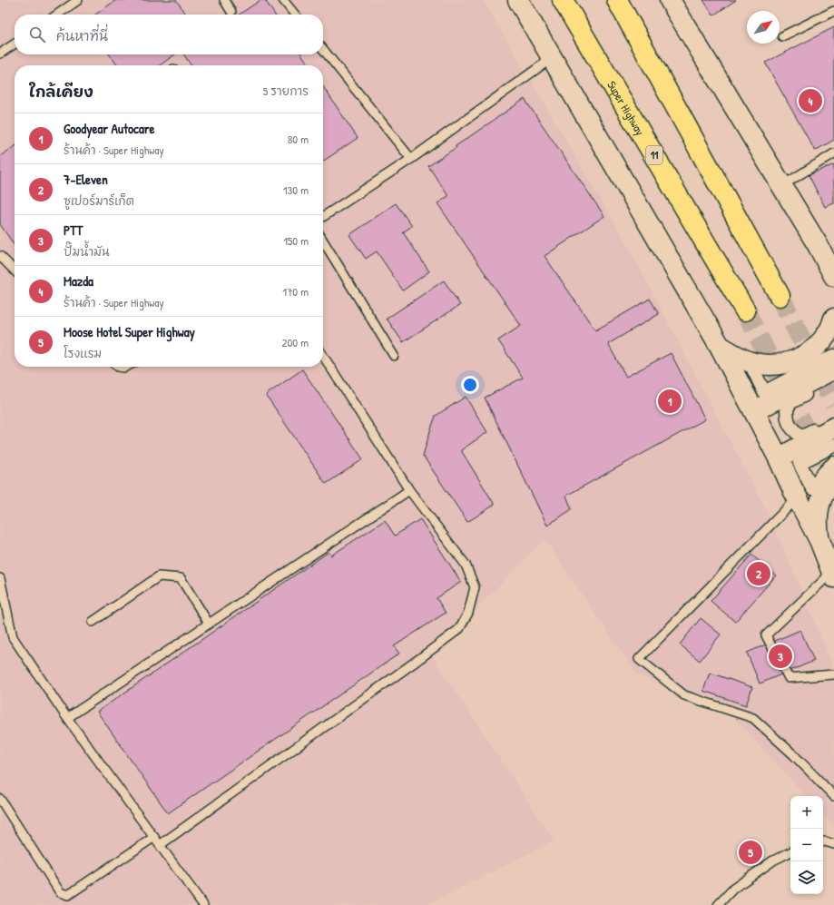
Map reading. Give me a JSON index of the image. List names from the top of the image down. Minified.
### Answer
{"streets":{"highway":["Super Highway","11"]},"north":"top right","page":{"search":"ค้นหาที่นี่","heading":["ใกล้เคียง","5 รายการ"],"pins":["4","1","2","3","5"],"list":[{"mark":"1","name":"Goodyear Autocare","note":"ร้านค้า · Super Highway","value":"80 m"},{"mark":"2","name":"7-Eleven","note":"ซูเปอร์มาร์เก็ต","value":"130 m"},{"mark":"3","name":"PTT","note":"ปั๊มน้ำมัน","value":"150 m"},{"mark":"4","name":"Mazda","note":"ร้านค้า · Super Highway","value":"170 m"},{"mark":"5","name":"Moose Hotel Super Highway","note":"โรงแรม","value":"200 m"}],"map_buttons":["+","−"]}}
